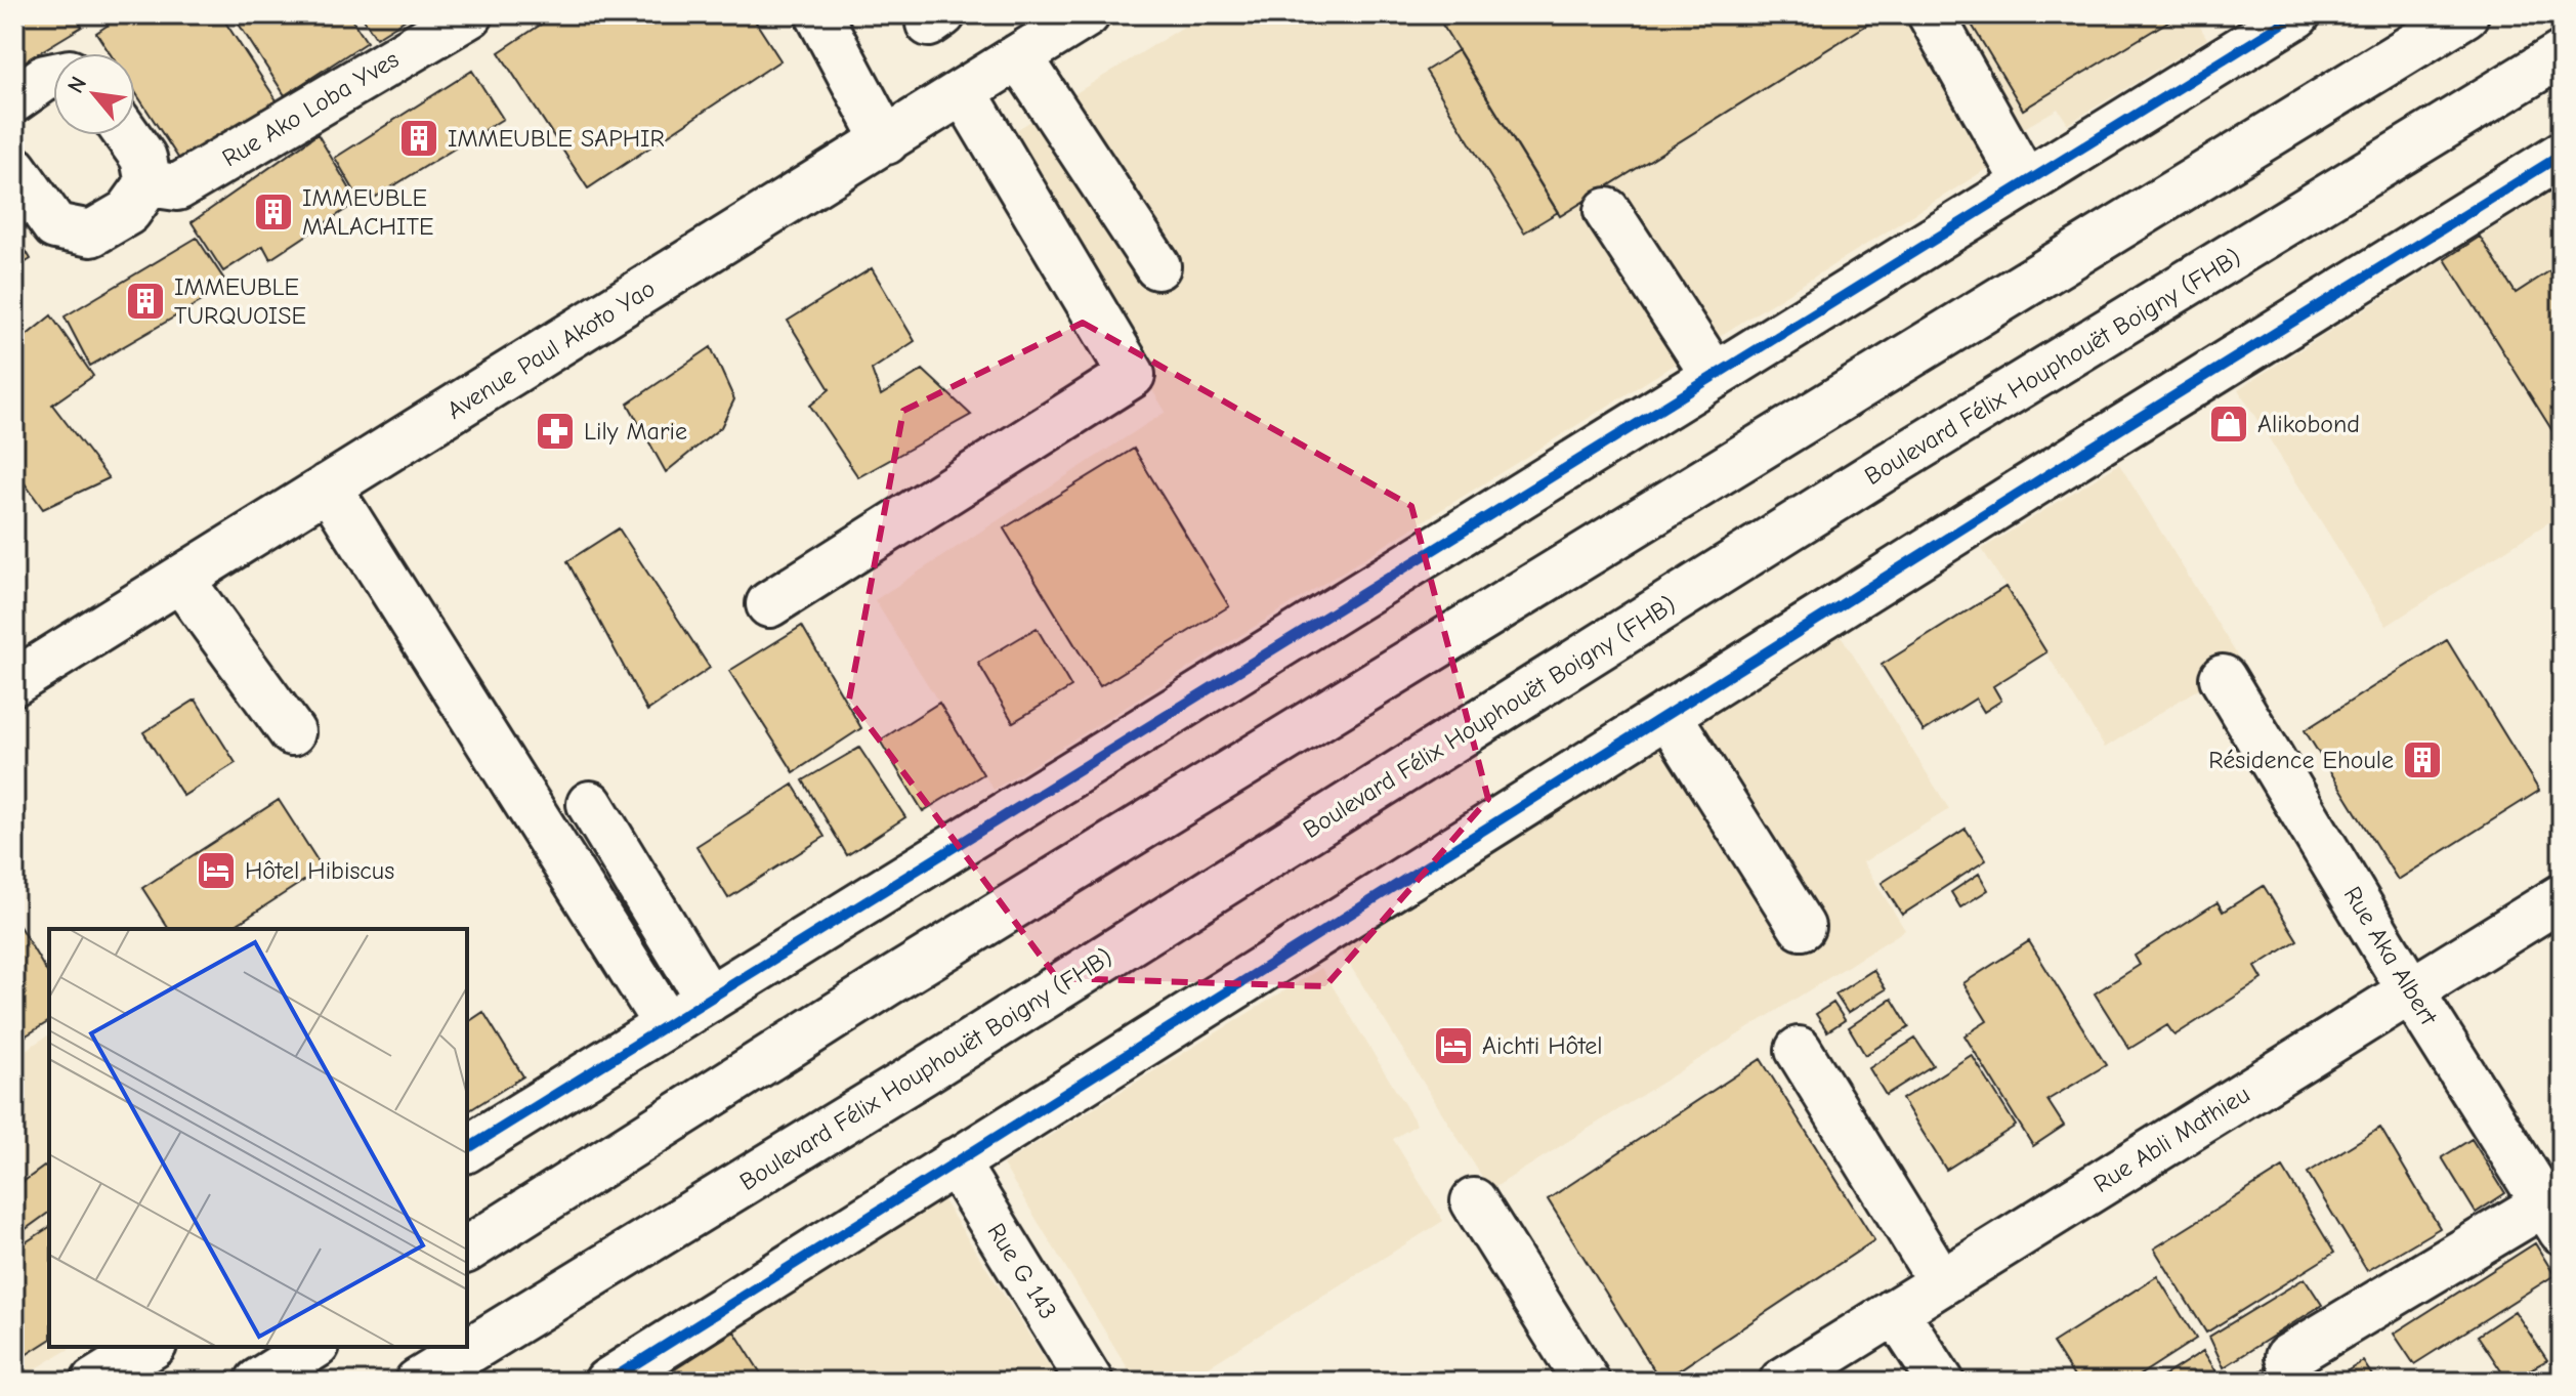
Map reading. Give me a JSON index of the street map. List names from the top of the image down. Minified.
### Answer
{"streets":{"main road":["Rue Ako Loba Yves","Avenue Paul Akoto Yao","Boulevard Félix Houphouët Boigny (FHB)","Rue Aka Albert","Rue Abli Mathieu","Rue G 143"]},"crossings":[["Rue Aka Albert","Rue Abli Mathieu"]],"places":{"building":["IMMEUBLE SAPHIR","IMMEUBLE MALACHITE","IMMEUBLE TURQUOISE","Résidence Ehoule"],"shop":["Alikobond"],"pharmacy":["Lily Marie"],"hotel":["Hôtel Hibiscus","Aichti Hôtel"]},"north":"top left"}
